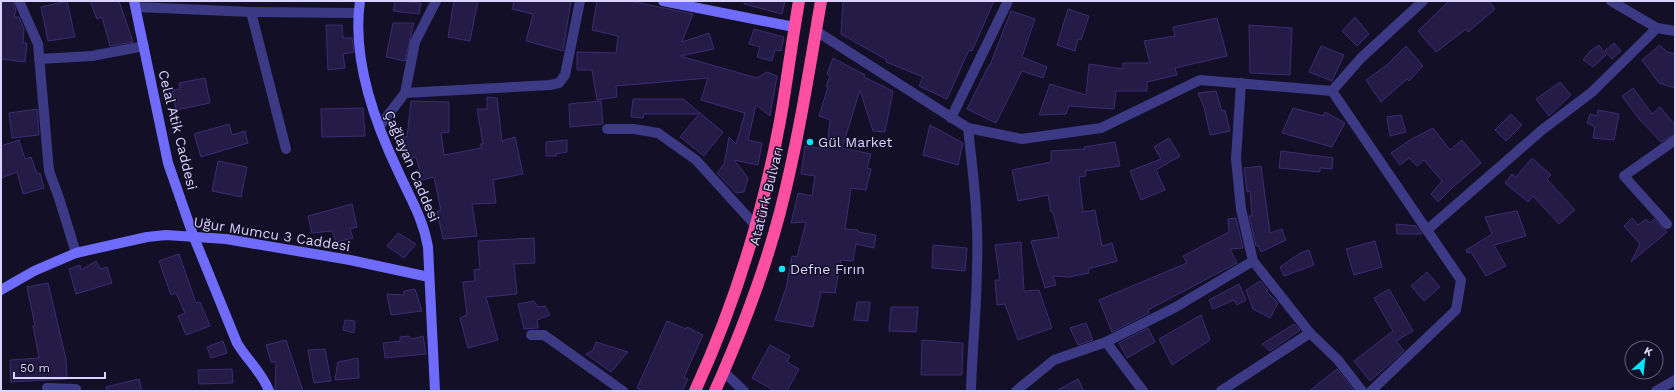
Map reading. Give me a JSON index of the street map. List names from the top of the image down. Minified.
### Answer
{"streets":{"highway":["Atatürk Bulvarı"],"street":["Celal Atik Caddesi","Çağlayan Caddesi","Uğur Mumcu 3 Caddesi"]},"crossings":[["Celal Atik Caddesi","Uğur Mumcu 3 Caddesi"],["Çağlayan Caddesi","Uğur Mumcu 3 Caddesi"]],"places":["Gül Market","Defne Fırın"],"scale_bar":"50 m","north":"top right"}
